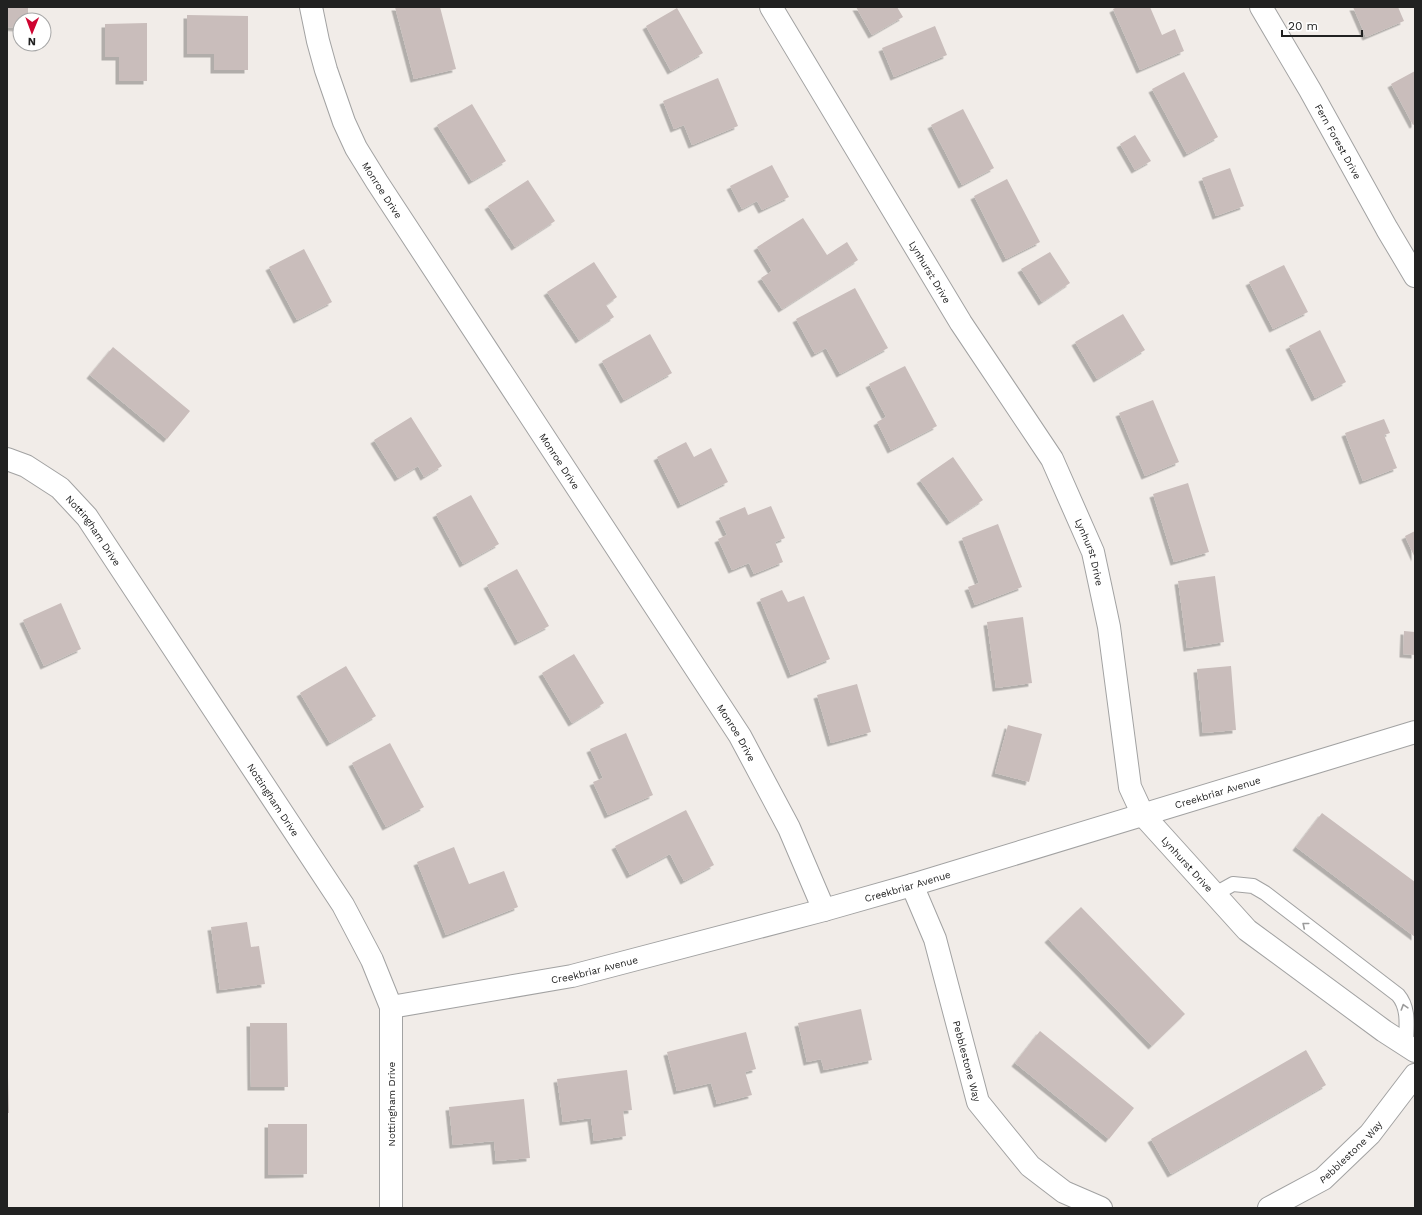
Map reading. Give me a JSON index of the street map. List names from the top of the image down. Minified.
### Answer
{"streets":{"street":["Fern Forest Drive","Monroe Drive","Lynhurst Drive","Nottingham Drive","Creekbriar Avenue","Pebblestone Way"]},"crossings":[["Monroe Drive","Creekbriar Avenue"],["Lynhurst Drive","Creekbriar Avenue"],["Nottingham Drive","Creekbriar Avenue"],["Creekbriar Avenue","Pebblestone Way"]],"scale_bar":"20 m","north":"bottom"}
